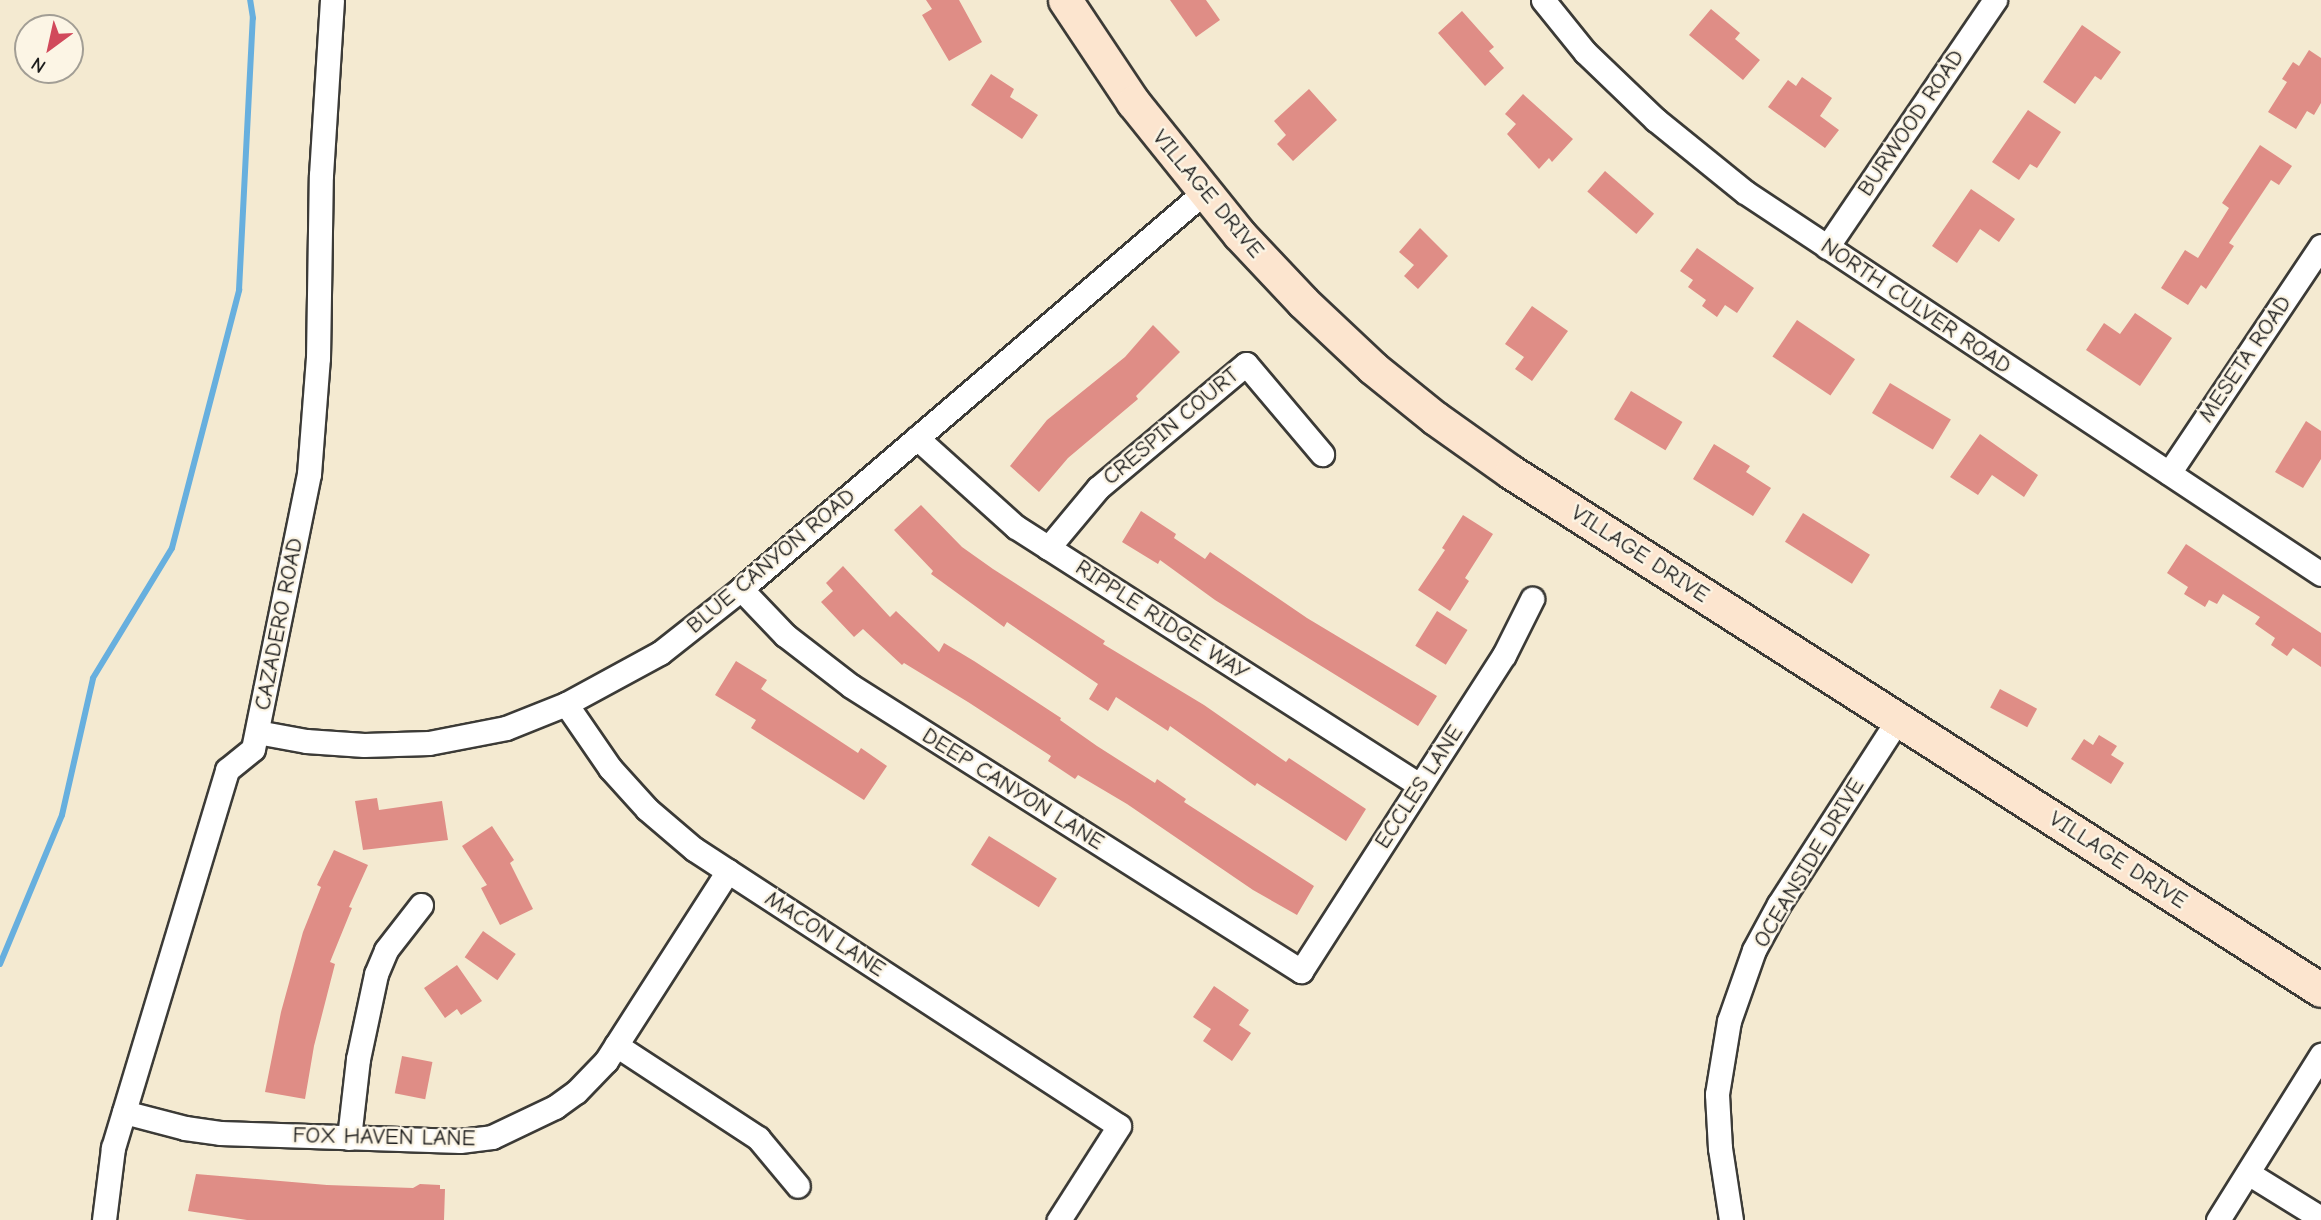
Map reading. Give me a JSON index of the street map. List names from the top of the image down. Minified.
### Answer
{"streets":{"main road":["VILLAGE DRIVE"],"street":["BURWOOD ROAD","NORTH CULVER ROAD","MESETA ROAD","CRESPIN COURT","BLUE CANYON ROAD","RIPPLE RIDGE WAY","CAZADERO ROAD","ECCLES LANE","DEEP CANYON LANE","OCEANSIDE DRIVE","MACON LANE","FOX HAVEN LANE"]},"crossings":[["BURWOOD ROAD","NORTH CULVER ROAD"],["VILLAGE DRIVE","BLUE CANYON ROAD"],["VILLAGE DRIVE","OCEANSIDE DRIVE"],["NORTH CULVER ROAD","MESETA ROAD"],["CRESPIN COURT","RIPPLE RIDGE WAY"],["BLUE CANYON ROAD","RIPPLE RIDGE WAY"],["BLUE CANYON ROAD","CAZADERO ROAD"],["BLUE CANYON ROAD","DEEP CANYON LANE"],["BLUE CANYON ROAD","MACON LANE"],["RIPPLE RIDGE WAY","ECCLES LANE"],["CAZADERO ROAD","FOX HAVEN LANE"],["ECCLES LANE","DEEP CANYON LANE"],["MACON LANE","FOX HAVEN LANE"]],"north":"bottom left"}
